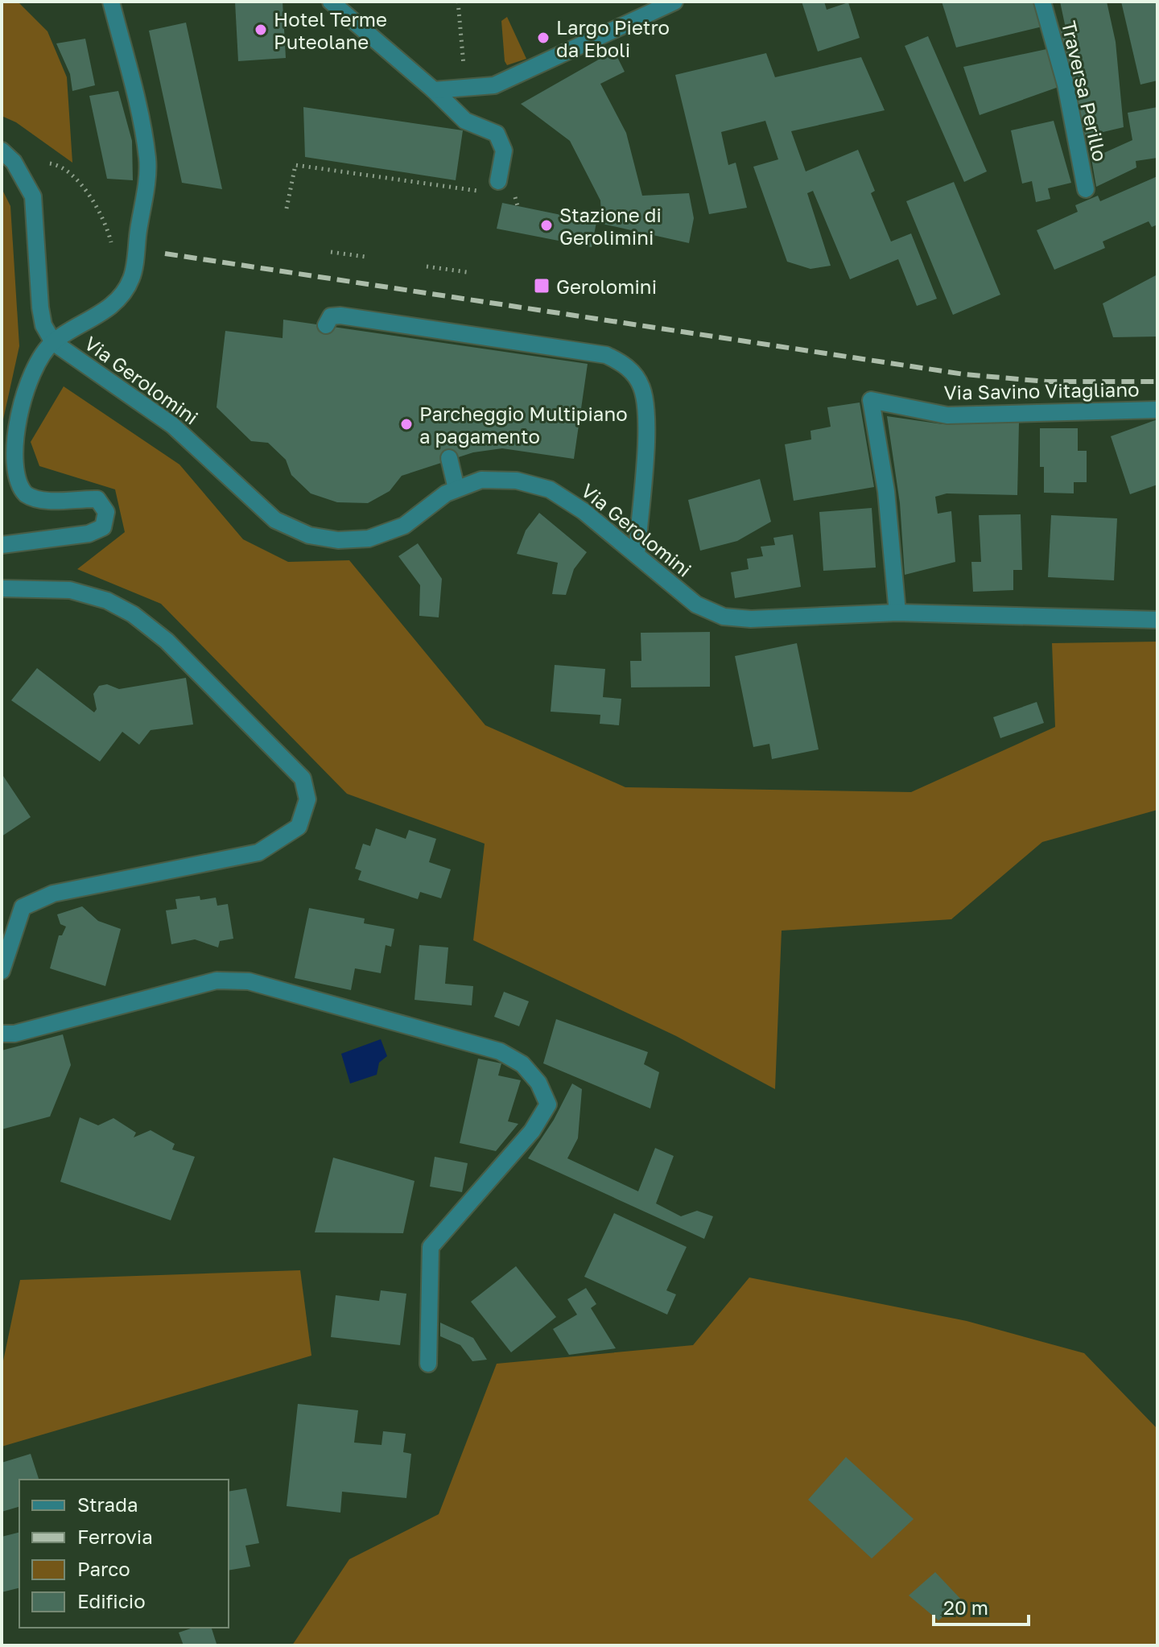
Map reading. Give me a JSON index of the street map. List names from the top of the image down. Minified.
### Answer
{"streets":{"street":["Traversa Perillo","Via Gerolomini","Via Savino Vitagliano"]},"crossings":[["Via Gerolomini","Via Savino Vitagliano"]],"places":{"other":["Hotel Terme Puteolane","Largo Pietro da Eboli","Stazione di Gerolimini","Parcheggio Multipiano a pagamento"],"transit":["Gerolomini"]},"legend":["Strada","Ferrovia","Parco","Edificio"],"scale_bar":"20 m"}
